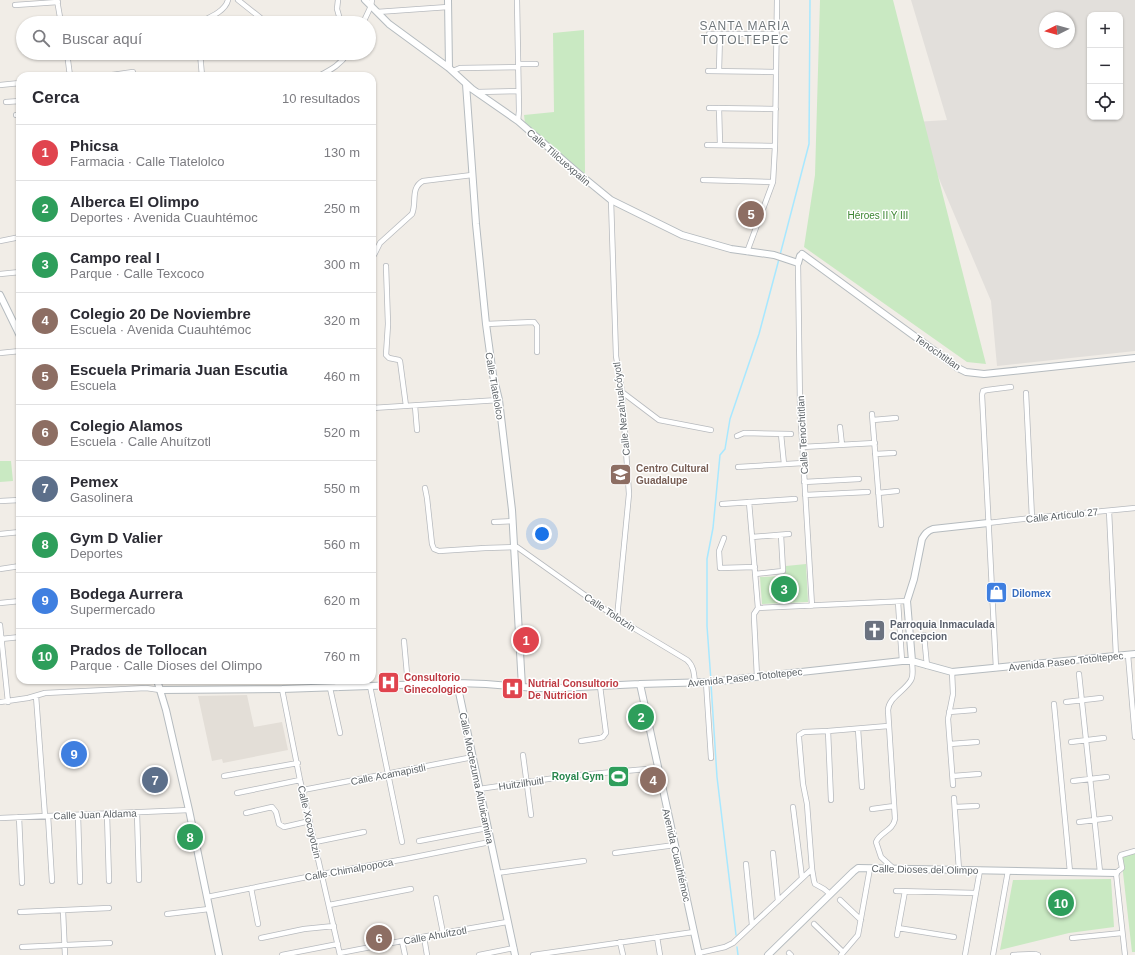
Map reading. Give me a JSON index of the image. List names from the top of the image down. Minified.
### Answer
{"streets":{"main road":["Calle Tlilcuexpalin","Tenochtitlan","Calle Tlatelolco","Calle Artículo 27","Avenida Paseo Totoltepec","Calle Moctezuma Alhuicamina","Avenida Cuauhtémoc","Calle Dioses del Olimpo"],"street":["Calle Nezahualcóyotl","Calle Tenochtitlan","Calle Tolotzin","Calle Acamapistli","Huitzilhuitl","Calle Juan Aldama","Calle Xocoyotzin","Calle Chimalpopoca","Calle Ahuítzotl"]},"crossings":[["Calle Tlilcuexpalin","Tenochtitlan"],["Calle Tlilcuexpalin","Calle Tlatelolco"],["Calle Tlilcuexpalin","Calle Nezahualcóyotl"],["Tenochtitlan","Calle Tenochtitlan"],["Calle Tlatelolco","Calle Tolotzin"],["Calle Tlatelolco","Avenida Paseo Totoltepec"],["Calle Nezahualcóyotl","Calle Tolotzin"],["Calle Tolotzin","Avenida Paseo Totoltepec"],["Avenida Paseo Totoltepec","Calle Moctezuma Alhuicamina"],["Avenida Paseo Totoltepec","Calle Xocoyotzin"],["Avenida Paseo Totoltepec","Avenida Cuauhtémoc"],["Calle Acamapistli","Calle Moctezuma Alhuicamina"],["Calle Acamapistli","Calle Xocoyotzin"],["Calle Moctezuma Alhuicamina","Huitzilhuitl"],["Calle Moctezuma Alhuicamina","Calle Chimalpopoca"],["Calle Moctezuma Alhuicamina","Calle Ahuítzotl"],["Huitzilhuitl","Avenida Cuauhtémoc"],["Calle Xocoyotzin","Calle Chimalpopoca"],["Calle Xocoyotzin","Calle Ahuítzotl"]],"districts":["SANTA MARIA TOTOLTEPEC"],"parks":["Héroes II Y III"],"places":{"school or university":["Centro Cultural Guadalupe"],"shop":["Dilomex"],"church":["Parroquia Inmaculada Concepcion"],"hospital":["Consultorio Ginecologico","Nutrial Consultorio De Nutricion"],"sports":["Royal Gym"]},"north":"left","page":{"map_buttons":["+","−"],"search":"Buscar aquí","heading":["Cerca","10 resultados"],"list":[{"mark":"1","name":"Phicsa","note":"Farmacia · Calle Tlatelolco","value":"130 m"},{"mark":"2","name":"Alberca El Olimpo","note":"Deportes · Avenida Cuauhtémoc","value":"250 m"},{"mark":"3","name":"Campo real I","note":"Parque · Calle Texcoco","value":"300 m"},{"mark":"4","name":"Colegio 20 De Noviembre","note":"Escuela · Avenida Cuauhtémoc","value":"320 m"},{"mark":"5","name":"Escuela Primaria Juan Escutia","note":"Escuela","value":"460 m"},{"mark":"6","name":"Colegio Alamos","note":"Escuela · Calle Ahuítzotl","value":"520 m"},{"mark":"7","name":"Pemex","note":"Gasolinera","value":"550 m"},{"mark":"8","name":"Gym D Valier","note":"Deportes","value":"560 m"},{"mark":"9","name":"Bodega Aurrera","note":"Supermercado","value":"620 m"},{"mark":"10","name":"Prados de Tollocan","note":"Parque · Calle Dioses del Olimpo","value":"760 m"}],"pins":["5","3","1","2","9","4","7","8","10","6"]}}
